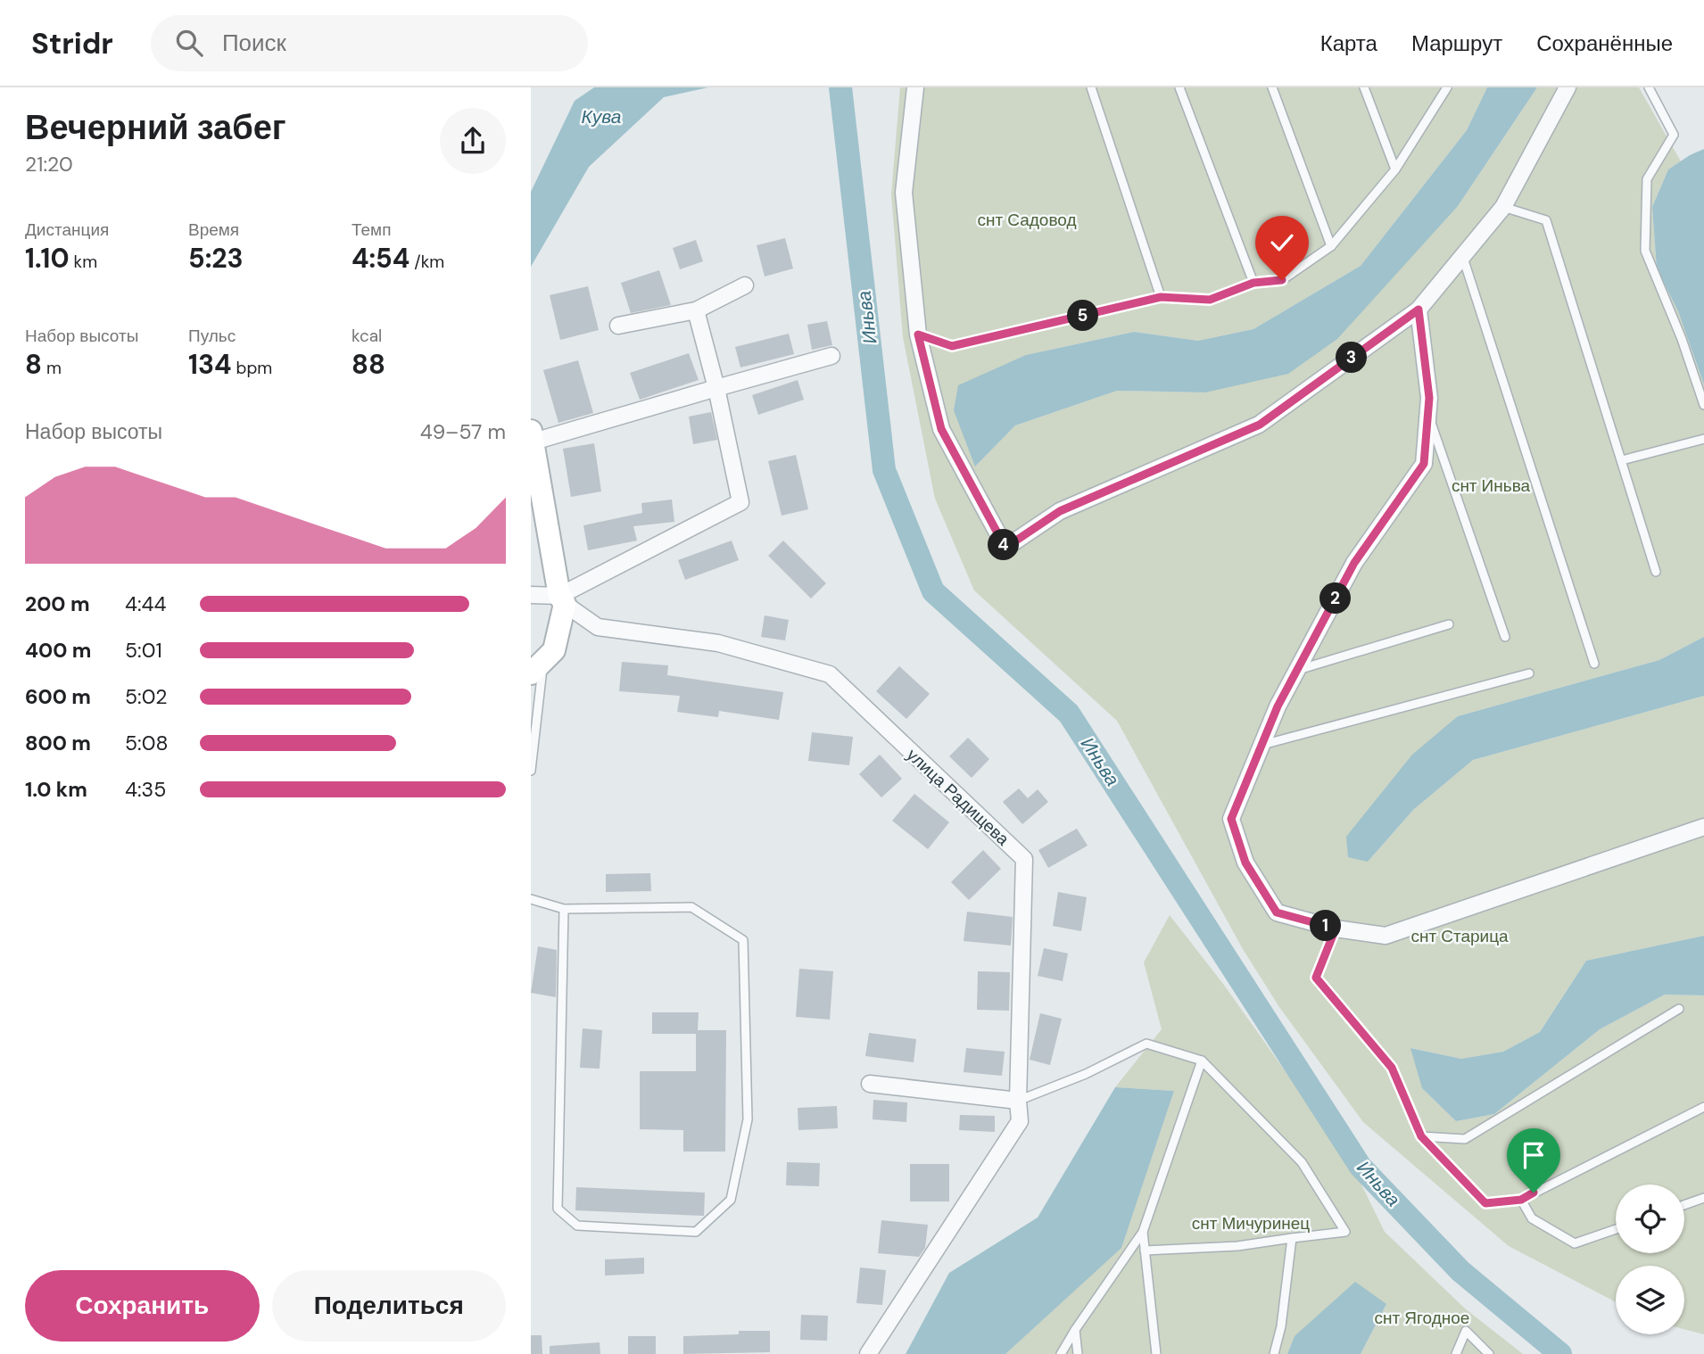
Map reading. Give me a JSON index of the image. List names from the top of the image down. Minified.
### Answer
{"streets":{"street":["улица Радищева"]},"water":["Кува","Иньва"],"parks":["снт Садовод","снт Иньва","снт Старица","снт Мичуринец","снт Ягодное"],"page":{"header":"Stridr","search":"Поиск","nav":["Карта","Маршрут","Сохранённые"],"heading":["Вечерний забег","21:20"],"stats":[["Дистанция","1.10 km"],["Время","5:23"],["Темп","4:54 /km"],["Набор высоты","8 m"],["Пульс","134 bpm"],["kcal","88"]],"pins":["5","3","4","2","1"],"chart":["Набор высоты","49–57 m"],"list":[{"name":"200 m","note":"4:44"},{"name":"400 m","note":"5:01"},{"name":"600 m","note":"5:02"},{"name":"800 m","note":"5:08"},{"name":"1.0 km","note":"4:35"}],"buttons":["Сохранить","Поделиться"]}}
